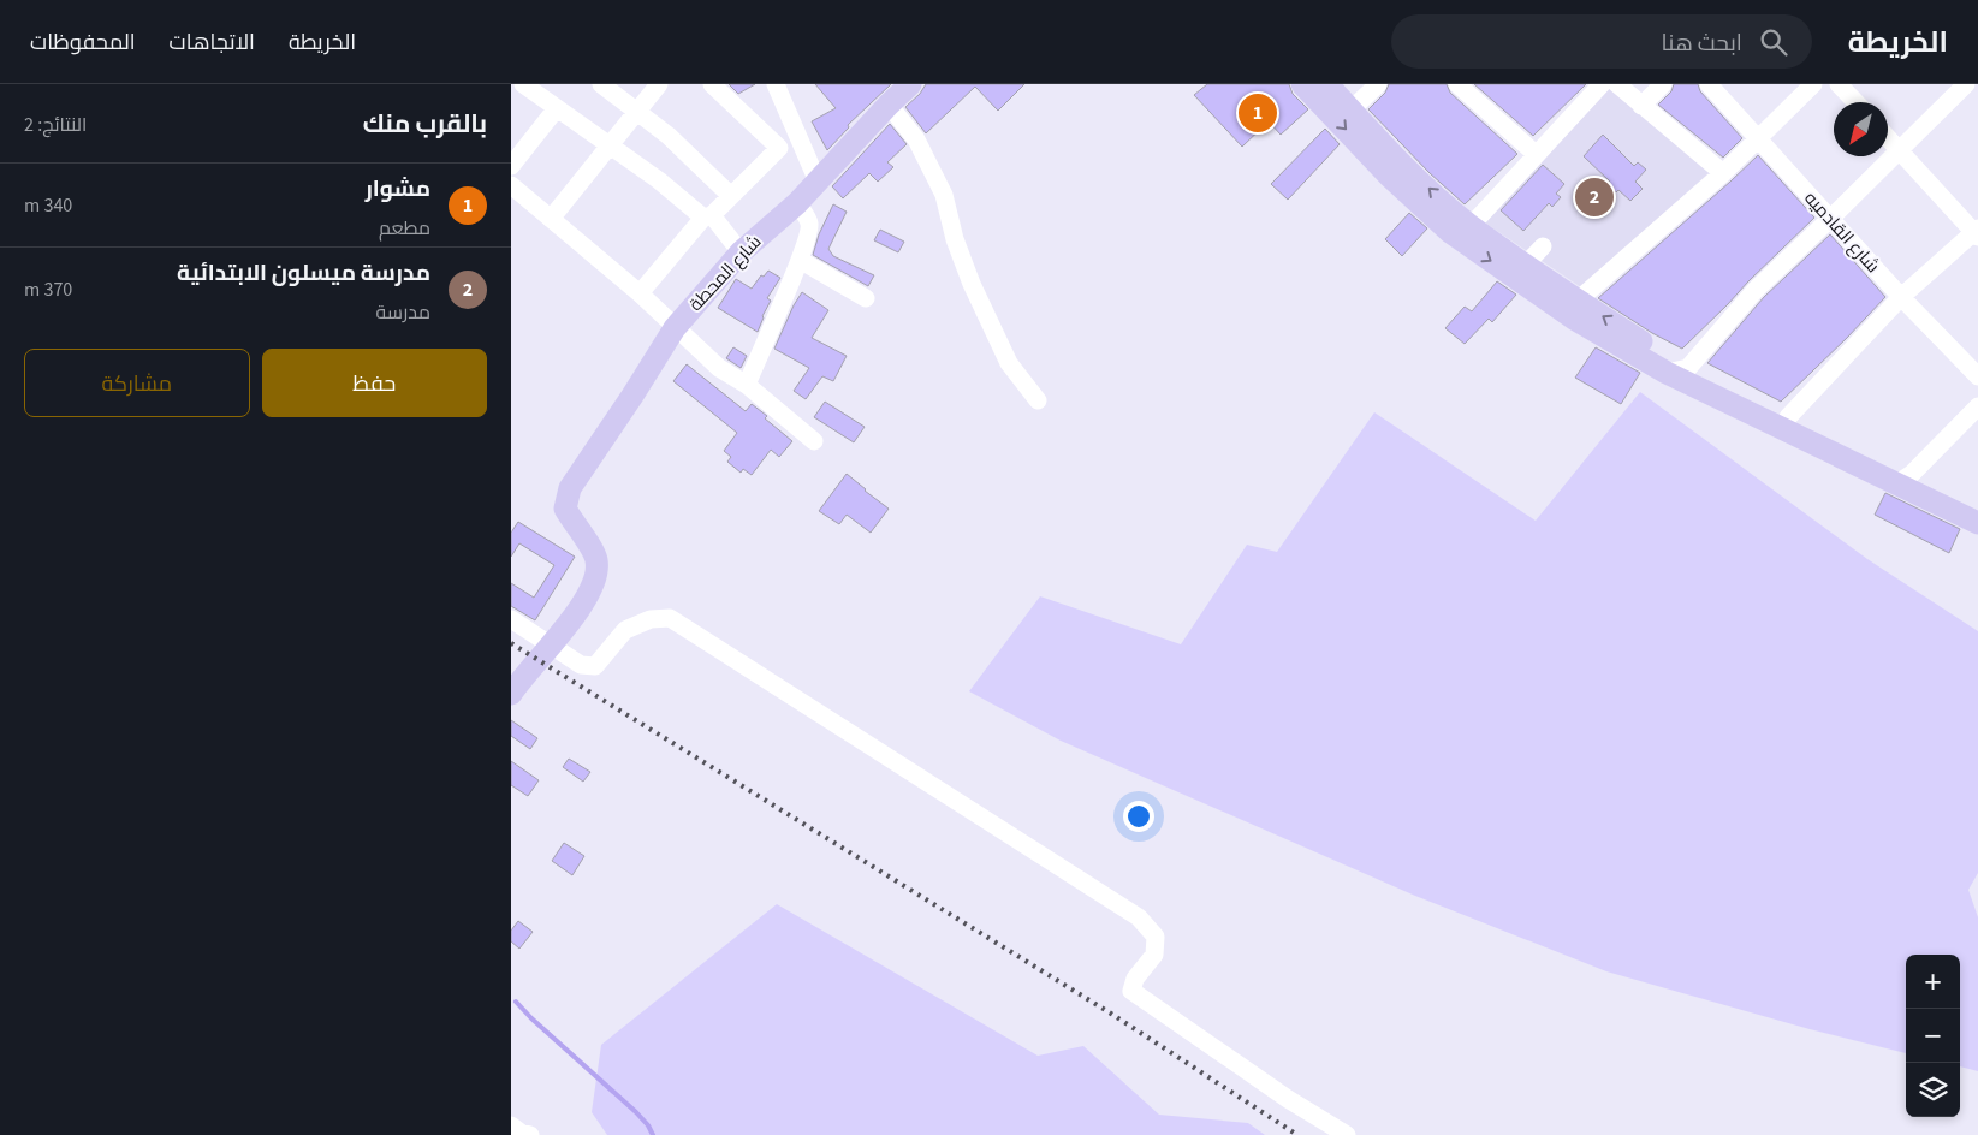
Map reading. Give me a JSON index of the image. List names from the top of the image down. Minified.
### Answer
{"streets":{"main road":["شارع المحطة"],"street":["شارع القادميه"]},"north":"bottom left","page":{"header":"الخريطة","search":"ابحث هنا","nav":["الخريطة","الاتجاهات","المحفوظات"],"heading":["بالقرب منك","النتائج: 2"],"pins":["1","2"],"list":[{"mark":"1","name":"مشوار","note":"مطعم","value":"340 m"},{"mark":"2","name":"مدرسة ميسلون الابتدائية","note":"مدرسة","value":"370 m"}],"buttons":["حفظ","مشاركة"],"map_buttons":["+","−"]}}
